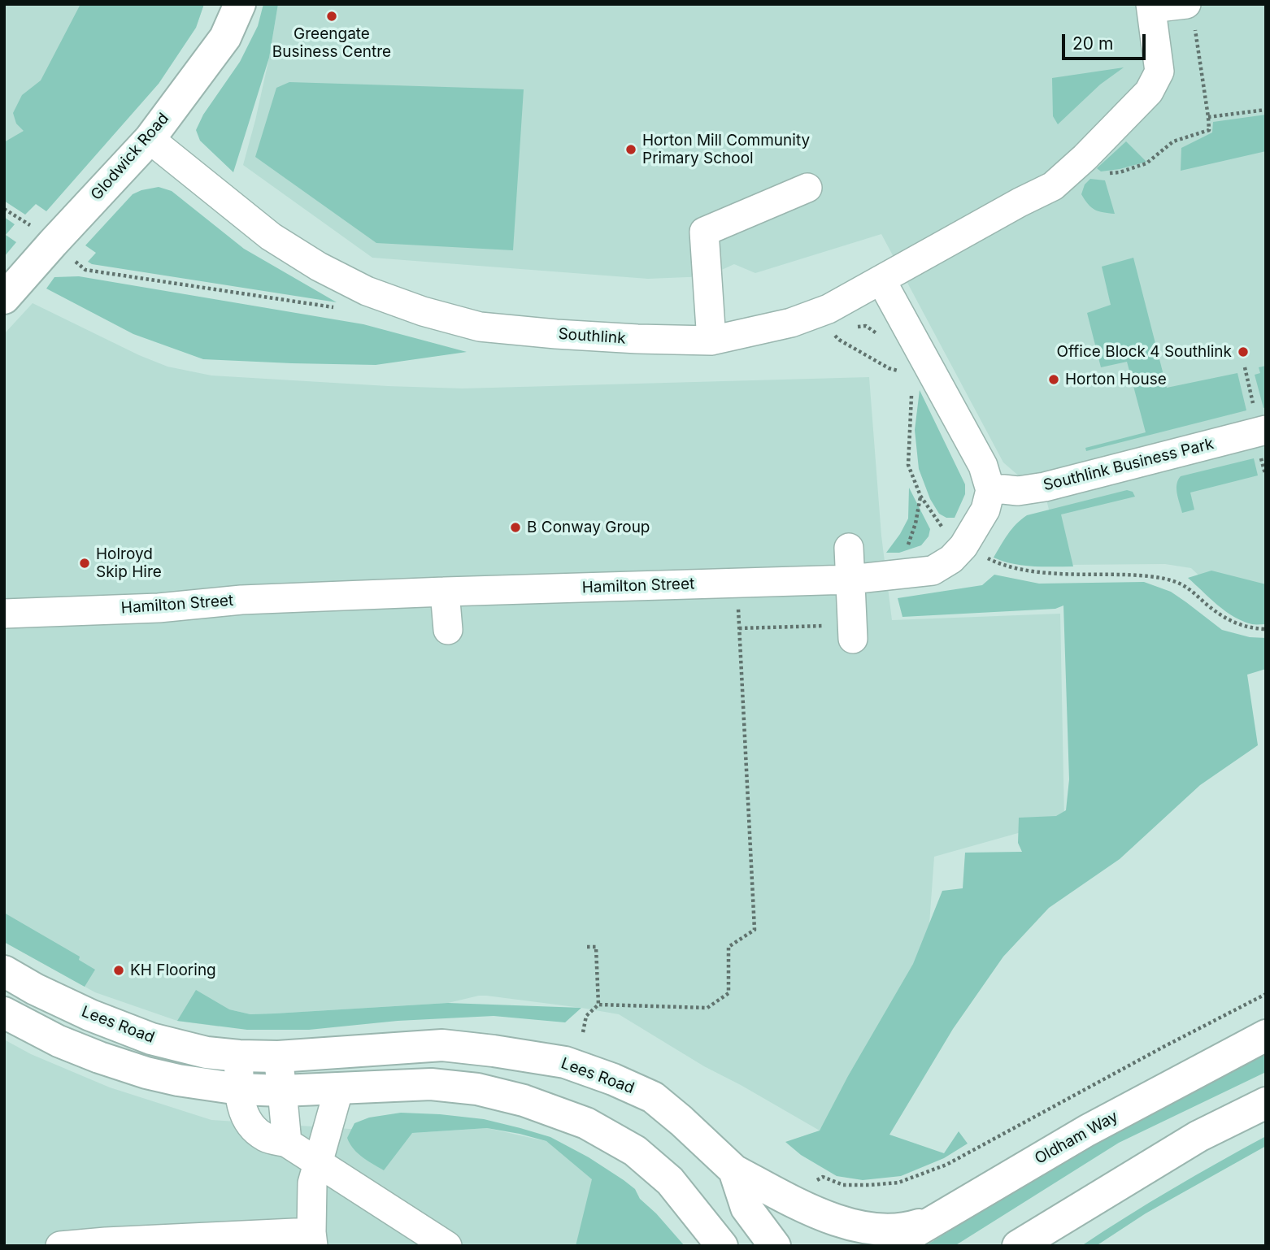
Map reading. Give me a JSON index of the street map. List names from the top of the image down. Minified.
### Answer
{"streets":{"main road":["Glodwick Road","Lees Road","Oldham Way"],"street":["Southlink","Southlink Business Park","Hamilton Street"]},"crossings":[["Glodwick Road","Southlink"],["Southlink Business Park","Hamilton Street"]],"places":["Greengate Business Centre","Horton Mill Community Primary School","Office Block 4 Southlink","Horton House","B Conway Group","Holroyd Skip Hire","KH Flooring"],"scale_bar":"20 m"}
